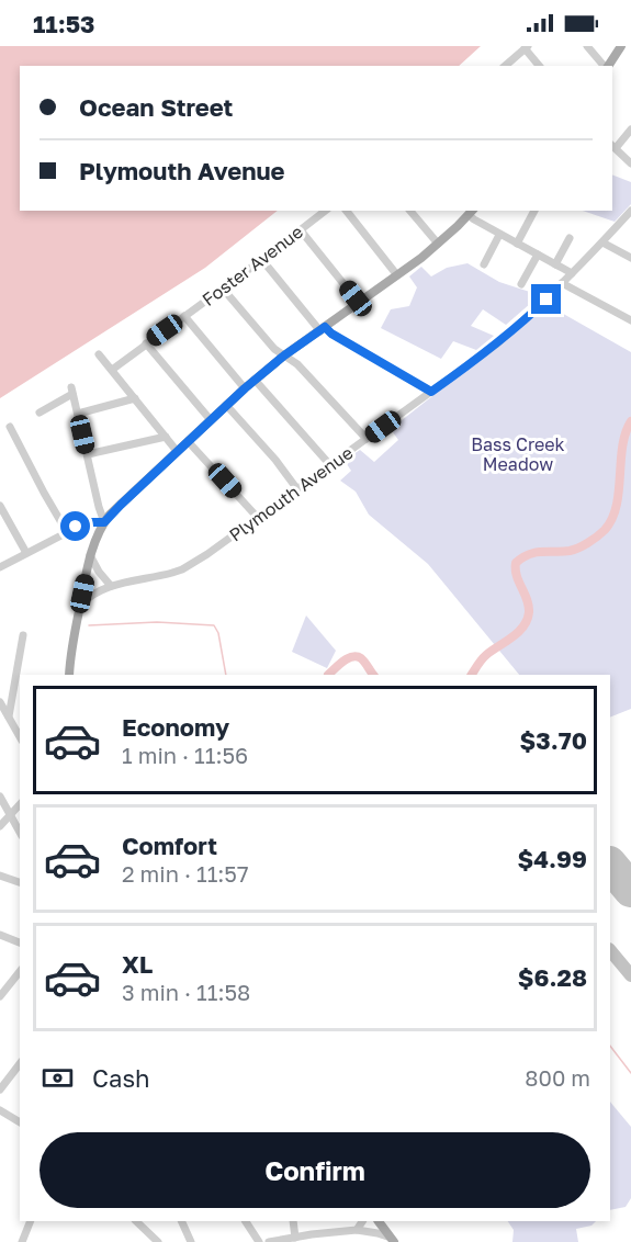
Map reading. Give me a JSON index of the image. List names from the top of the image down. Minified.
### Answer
{"streets":{"street":["Foster Avenue","Plymouth Avenue"]},"parks":["Bass Creek Meadow"],"page":{"status":"11:53","banner":["Ocean Street","Plymouth Avenue"],"list":[{"name":"Economy","note":"1 min · 11:56","value":"$3.70"},{"name":"Comfort","note":"2 min · 11:57","value":"$4.99"},{"name":"XL","note":"3 min · 11:58","value":"$6.28"}],"pay":["Cash","800 m"],"buttons":"Confirm"}}
